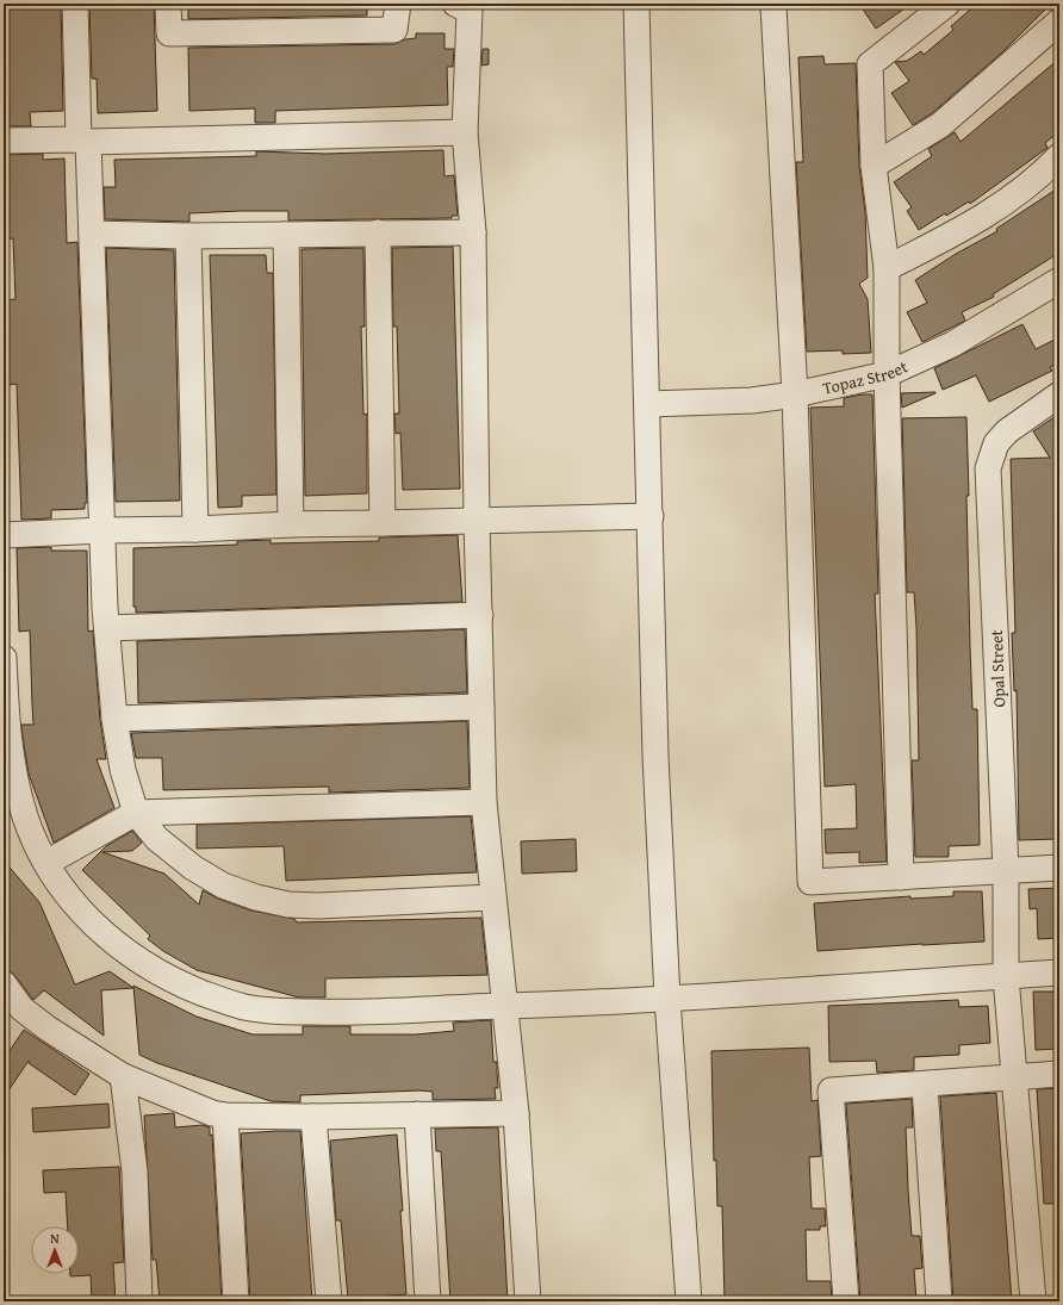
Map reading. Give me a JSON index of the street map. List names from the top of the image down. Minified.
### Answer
{"streets":{"street":["Topaz Street","Opal Street"]},"north":"top"}
